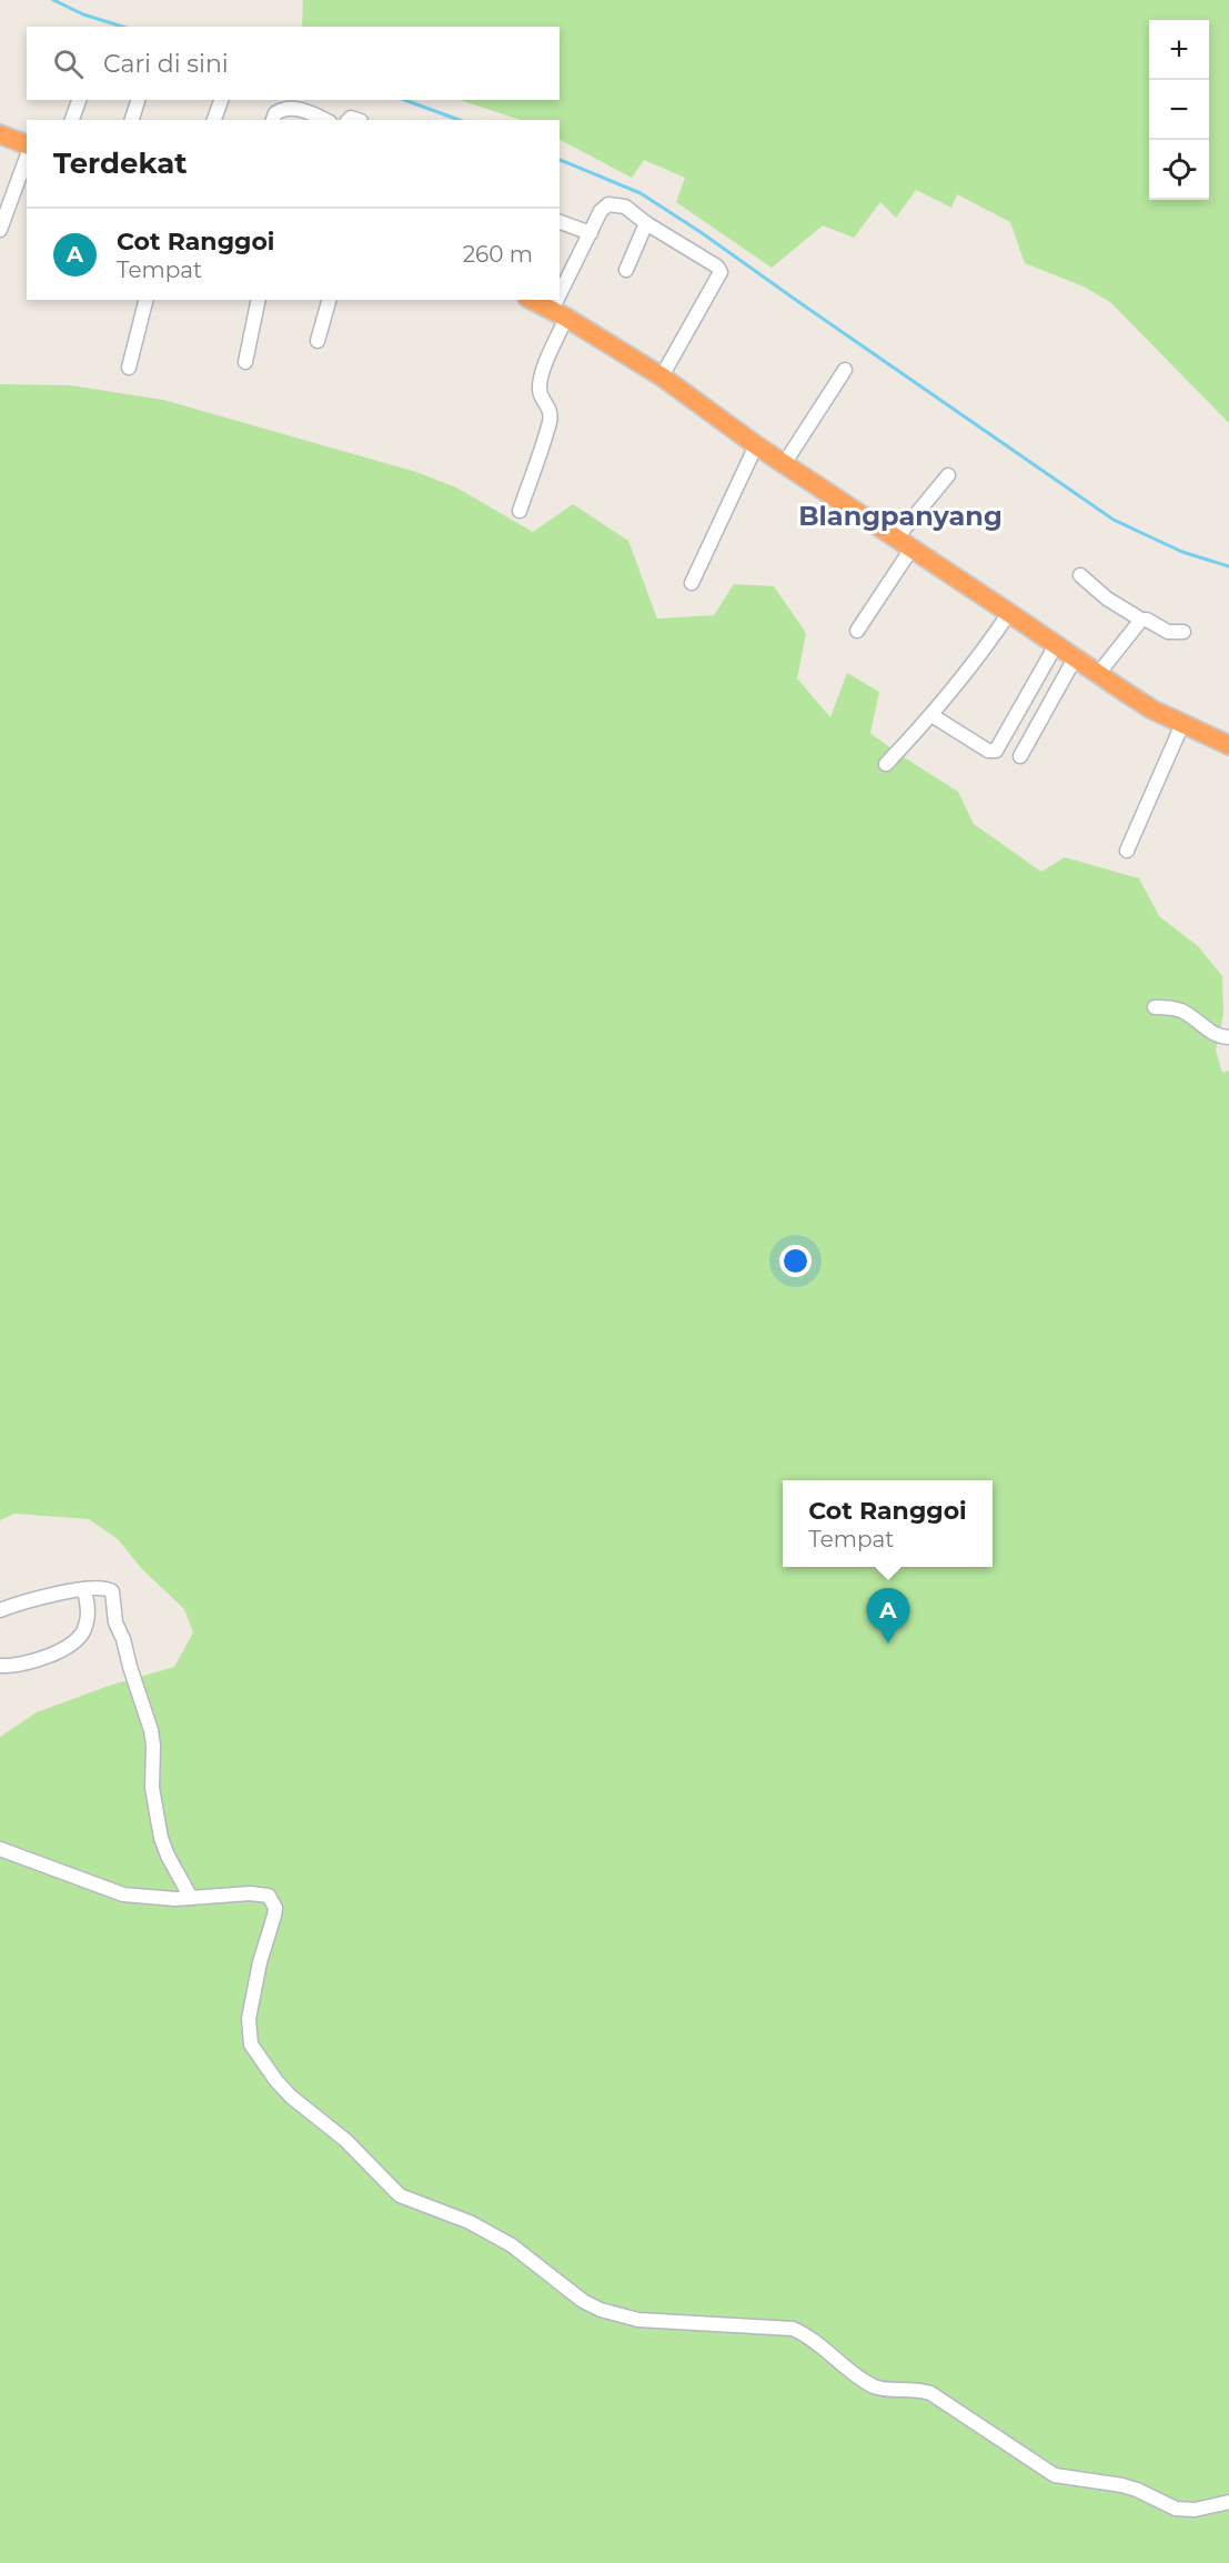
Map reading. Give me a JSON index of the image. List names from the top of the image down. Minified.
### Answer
{"districts":["Blangpanyang"],"page":{"map_buttons":["+","−"],"search":"Cari di sini","heading":"Terdekat","list":[{"mark":"A","name":"Cot Ranggoi","note":"Tempat","value":"260 m"}],"popup":["Cot Ranggoi","Tempat"],"pins":"A"}}
